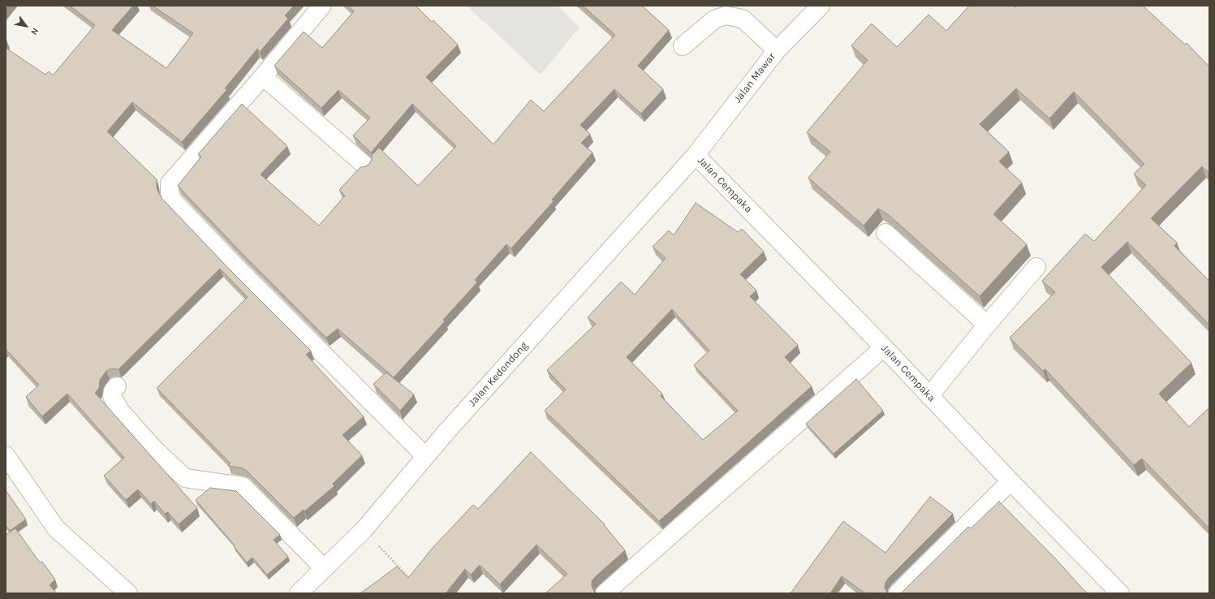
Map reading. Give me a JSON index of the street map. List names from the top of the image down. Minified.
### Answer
{"streets":{"street":["Jalan Mawar","Jalan Cempaka","Jalan Kedondong"]},"crossings":[["Jalan Mawar","Jalan Cempaka"],["Jalan Mawar","Jalan Kedondong"],["Jalan Cempaka","Jalan Kedondong"]],"north":"bottom right"}
